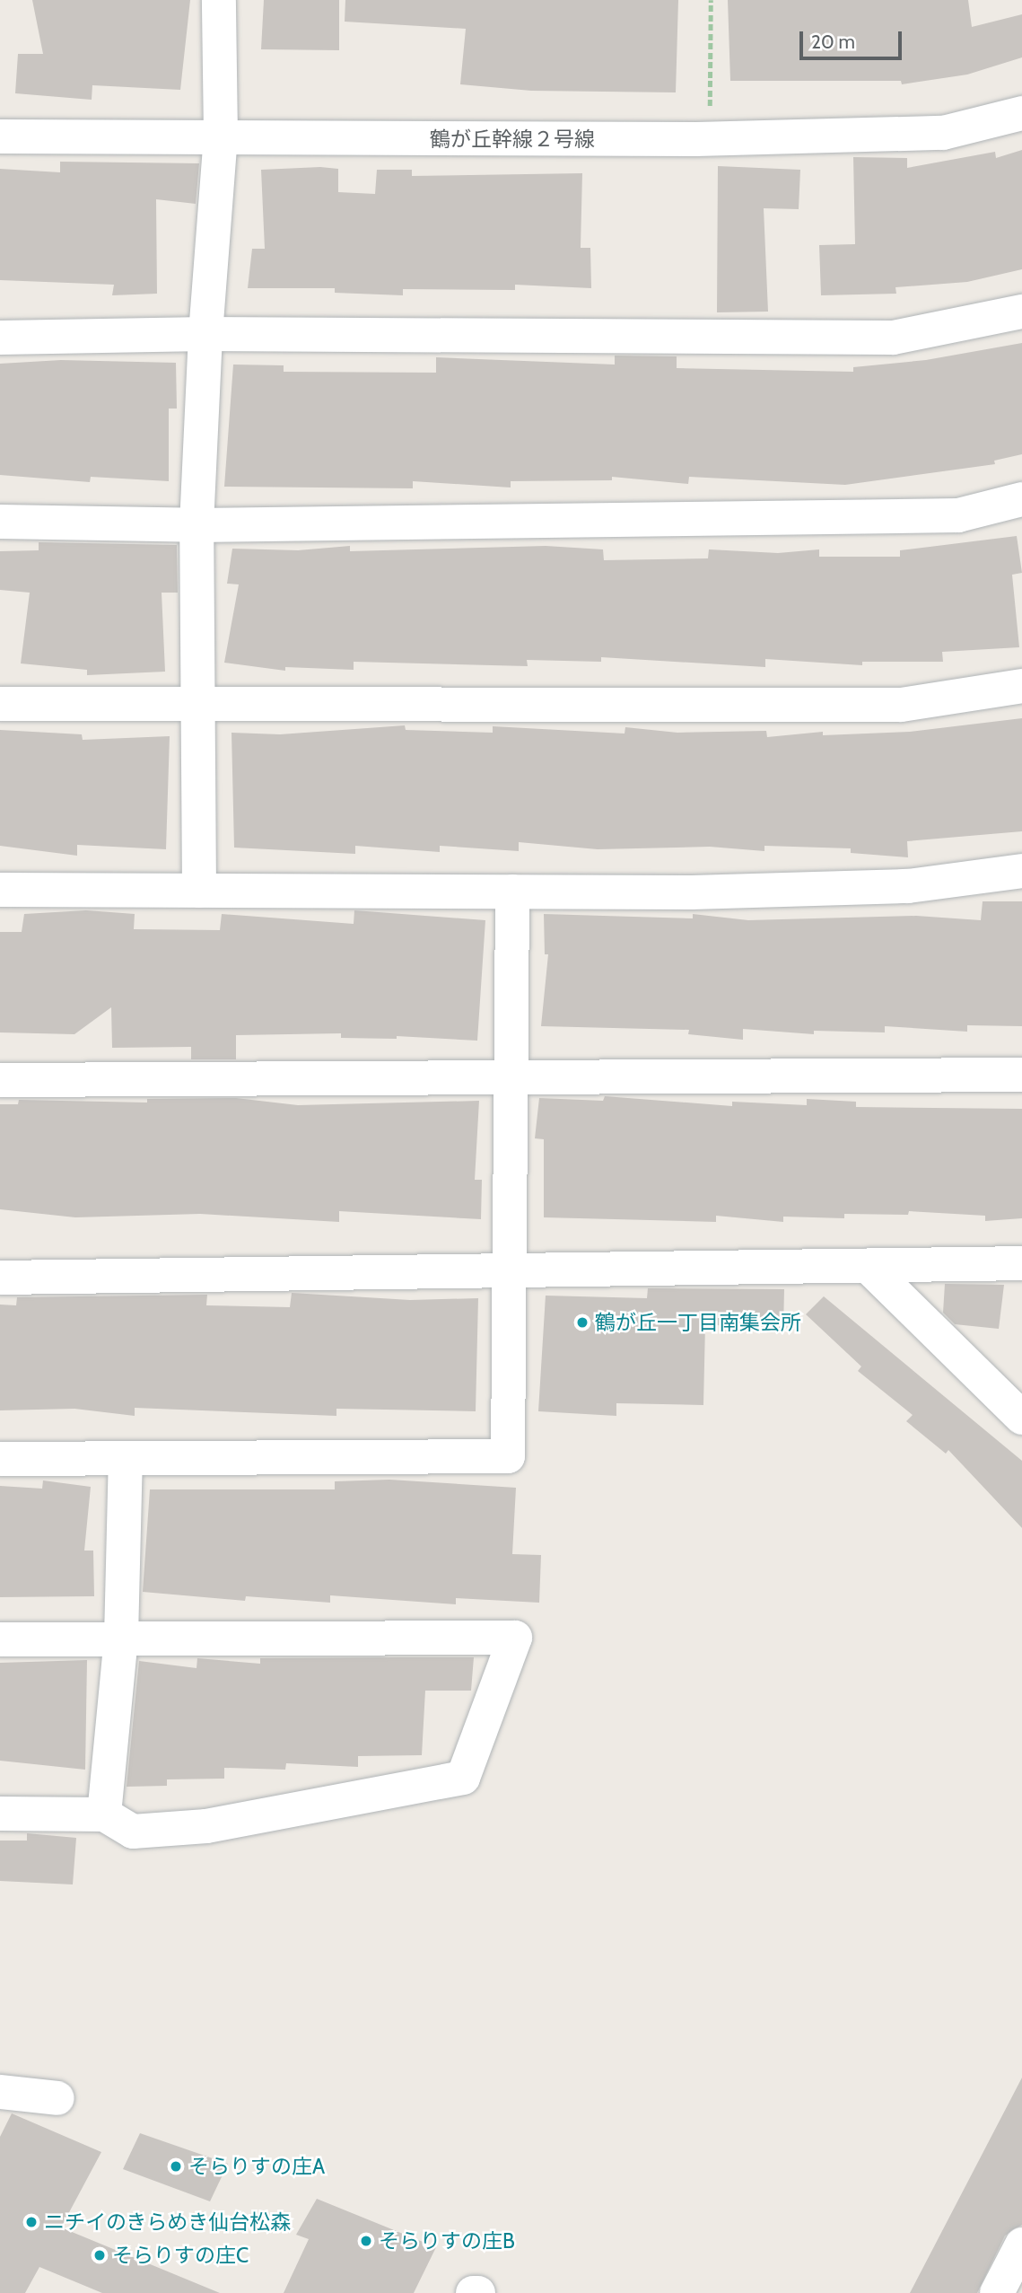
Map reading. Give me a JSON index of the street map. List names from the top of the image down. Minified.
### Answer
{"streets":{"street":["鶴が丘幹線２号線"]},"places":["鶴が丘一丁目南集会所","そらりすの庄A","ニチイのきらめき仙台松森","そらりすの庄B","そらりすの庄C"],"scale_bar":"20 m"}
